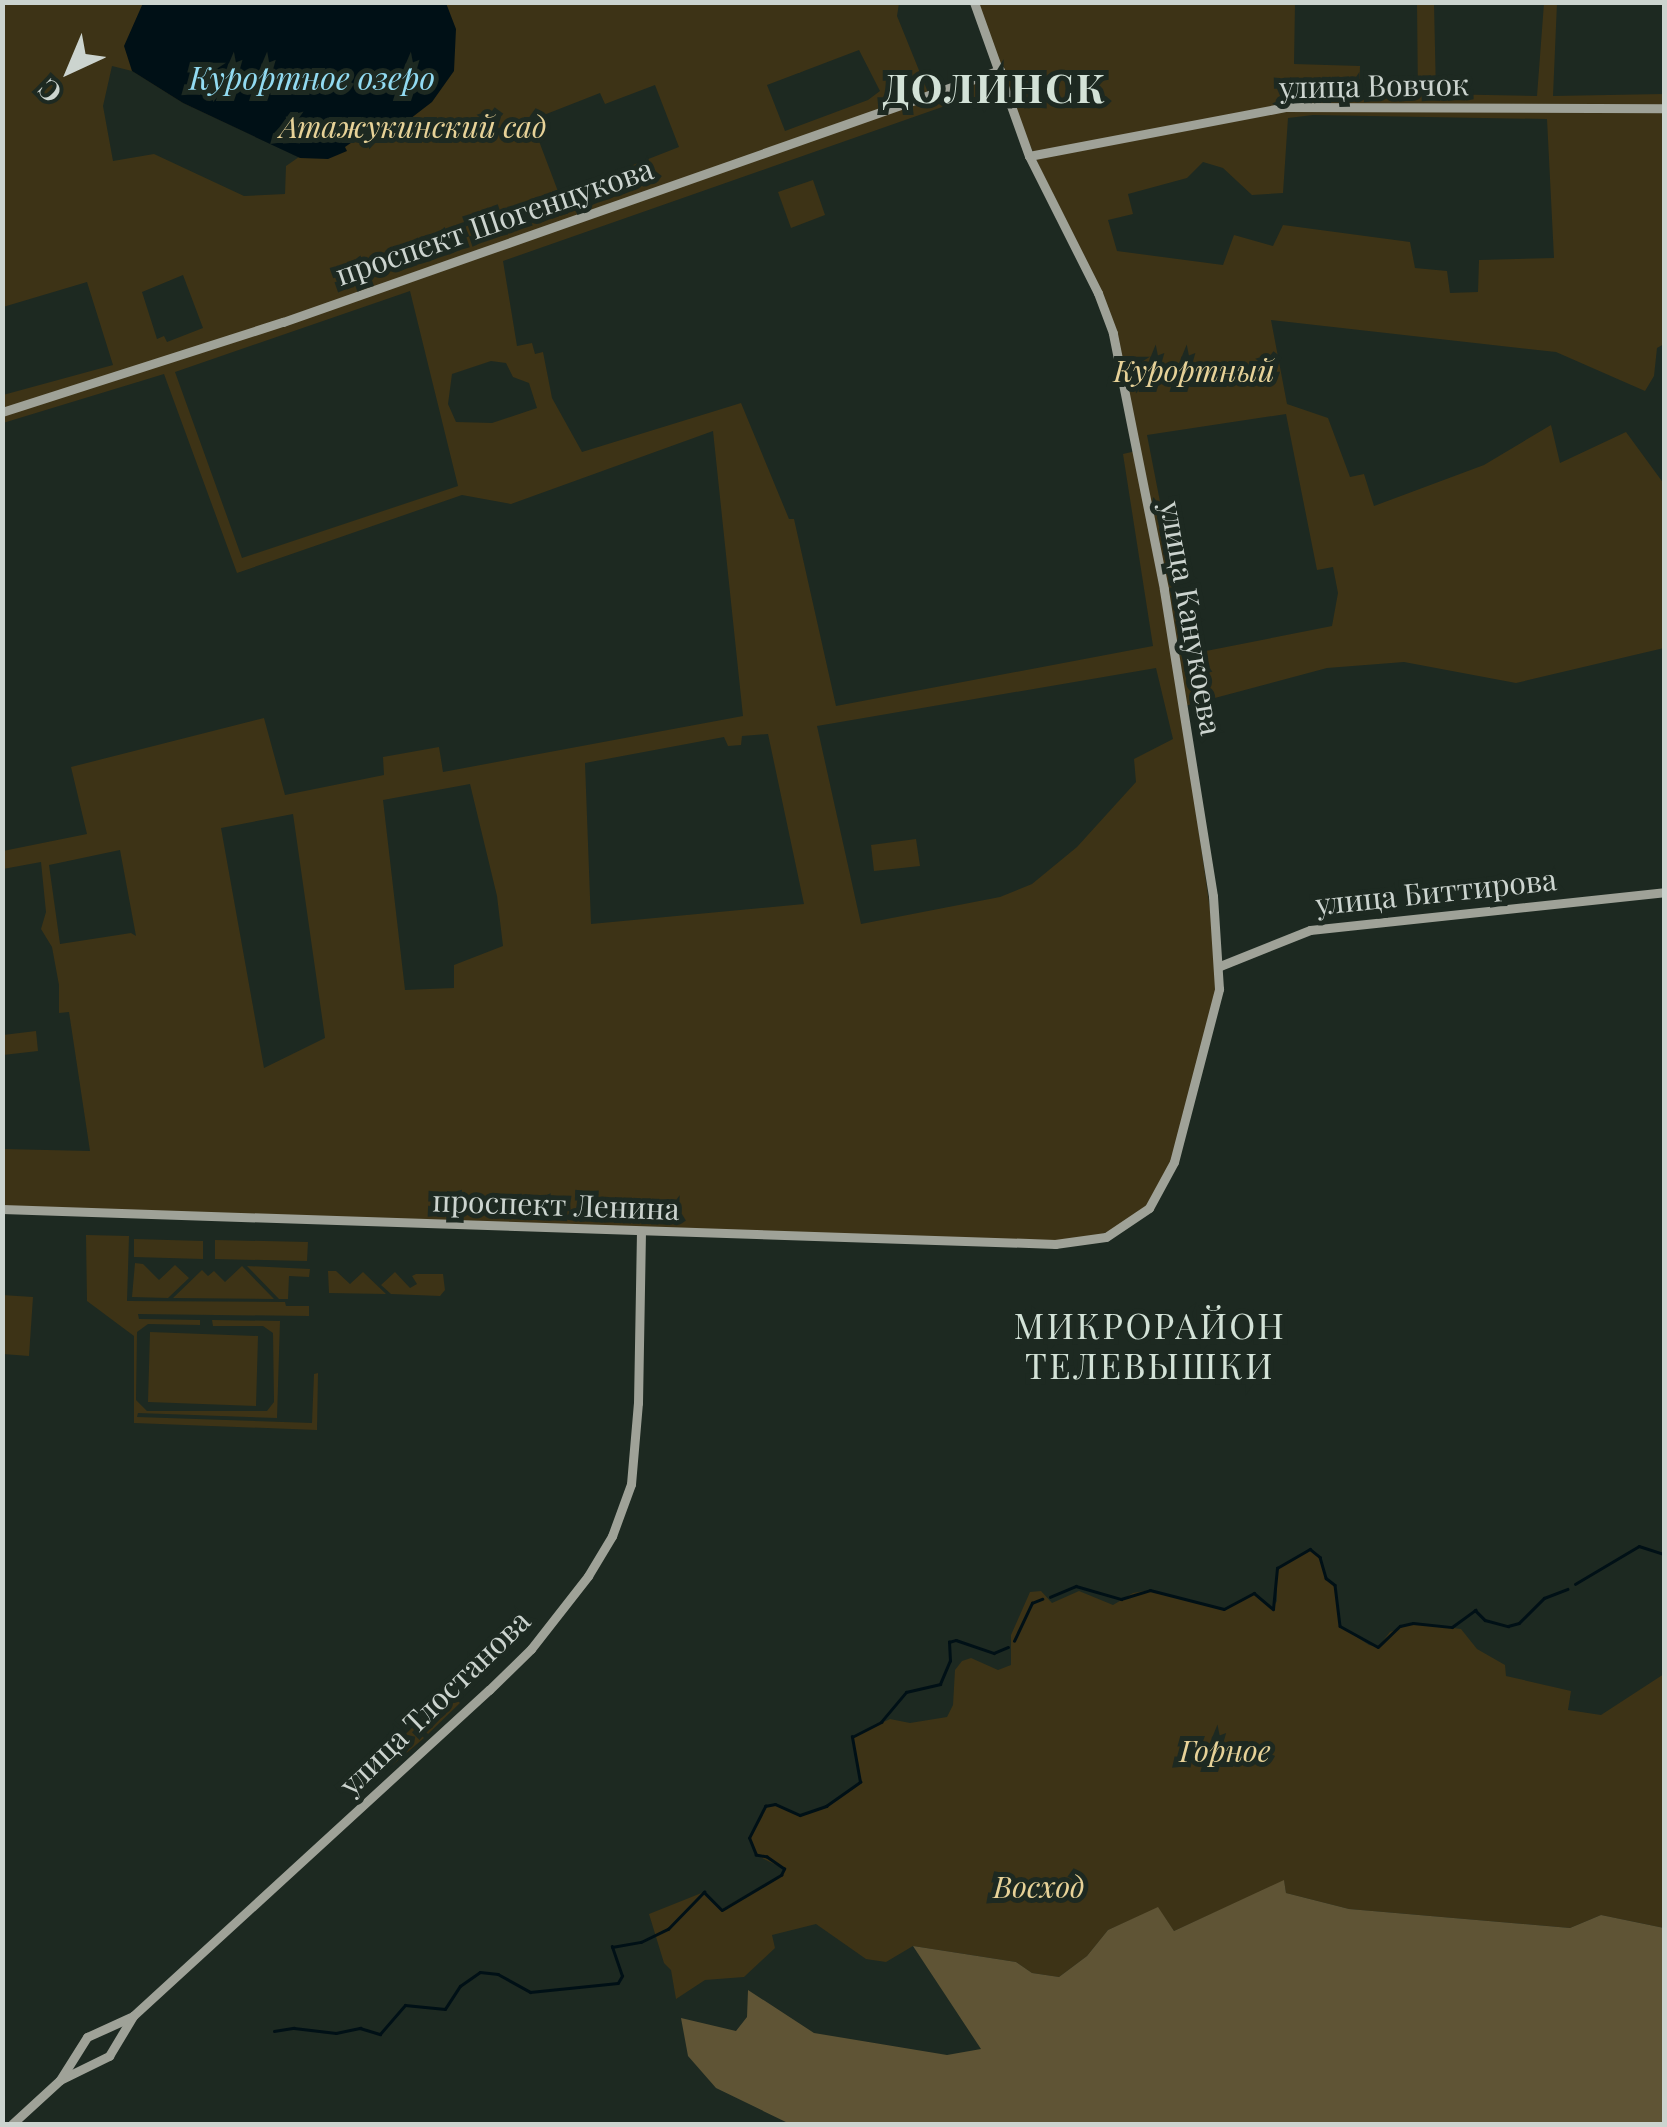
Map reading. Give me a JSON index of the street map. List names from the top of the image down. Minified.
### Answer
{"streets":{"street":["улица Вовчок","проспект Шогенцукова","улица Канукоева","улица Биттирова","проспект Ленина","улица Тлостанова"]},"crossings":[["улица Вовчок","улица Канукоева"],["проспект Шогенцукова","улица Канукоева"],["улица Канукоева","улица Биттирова"],["улица Канукоева","проспект Ленина"],["проспект Ленина","улица Тлостанова"]],"districts":["ДОЛИНСК","МИКРОРАЙОН ТЕЛЕВЫШКИ"],"water":["Курортное озеро"],"parks":["Атажукинский сад","Курортный","Горное","Восход"],"north":"bottom left"}
